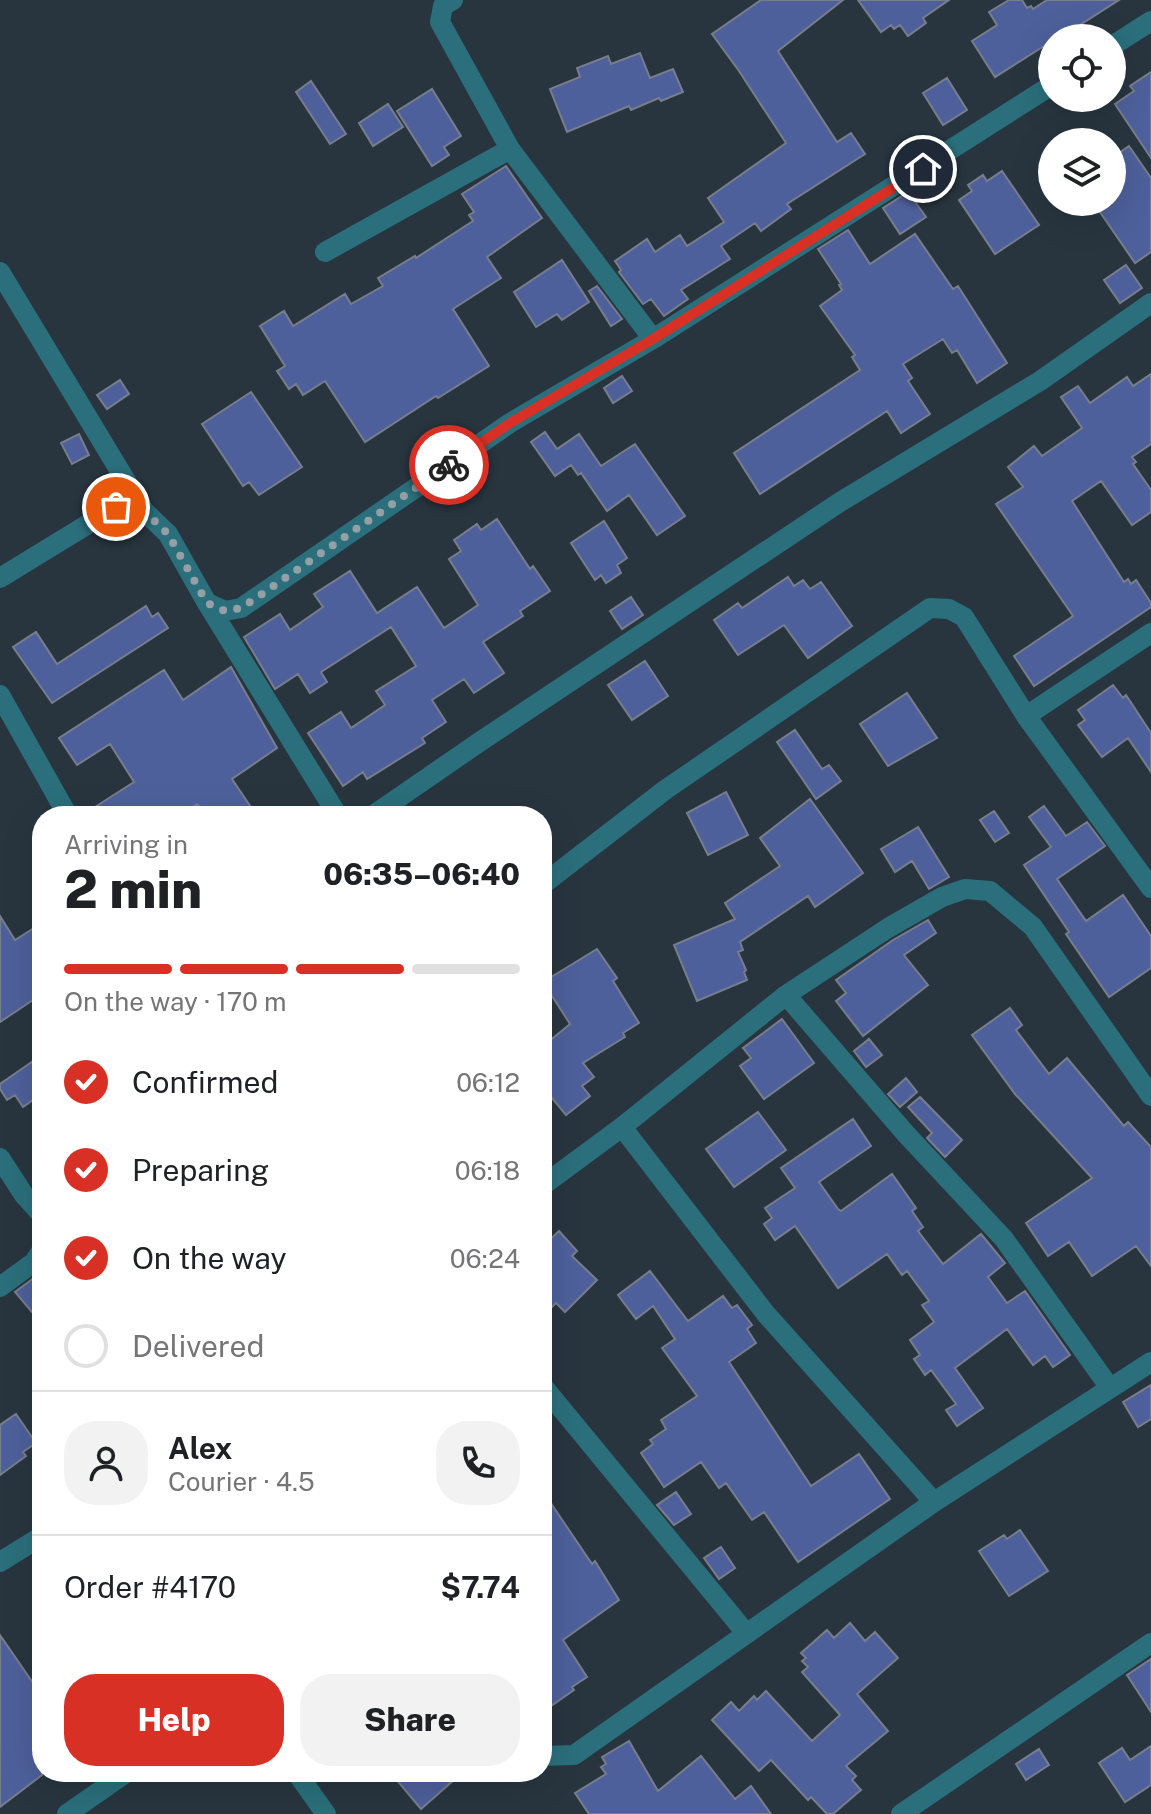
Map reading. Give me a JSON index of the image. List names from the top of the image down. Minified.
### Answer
{"page":{"heading":["2 min","Arriving in","06:35–06:40"],"panel":["Alex","Courier · 4.5","Order #4170","$7.74"],"bar":"On the way · 170 m","list":[["Confirmed","06:12"],["Preparing","06:18"],["On the way","06:24"],"Delivered"],"buttons":["Help","Share"]}}
